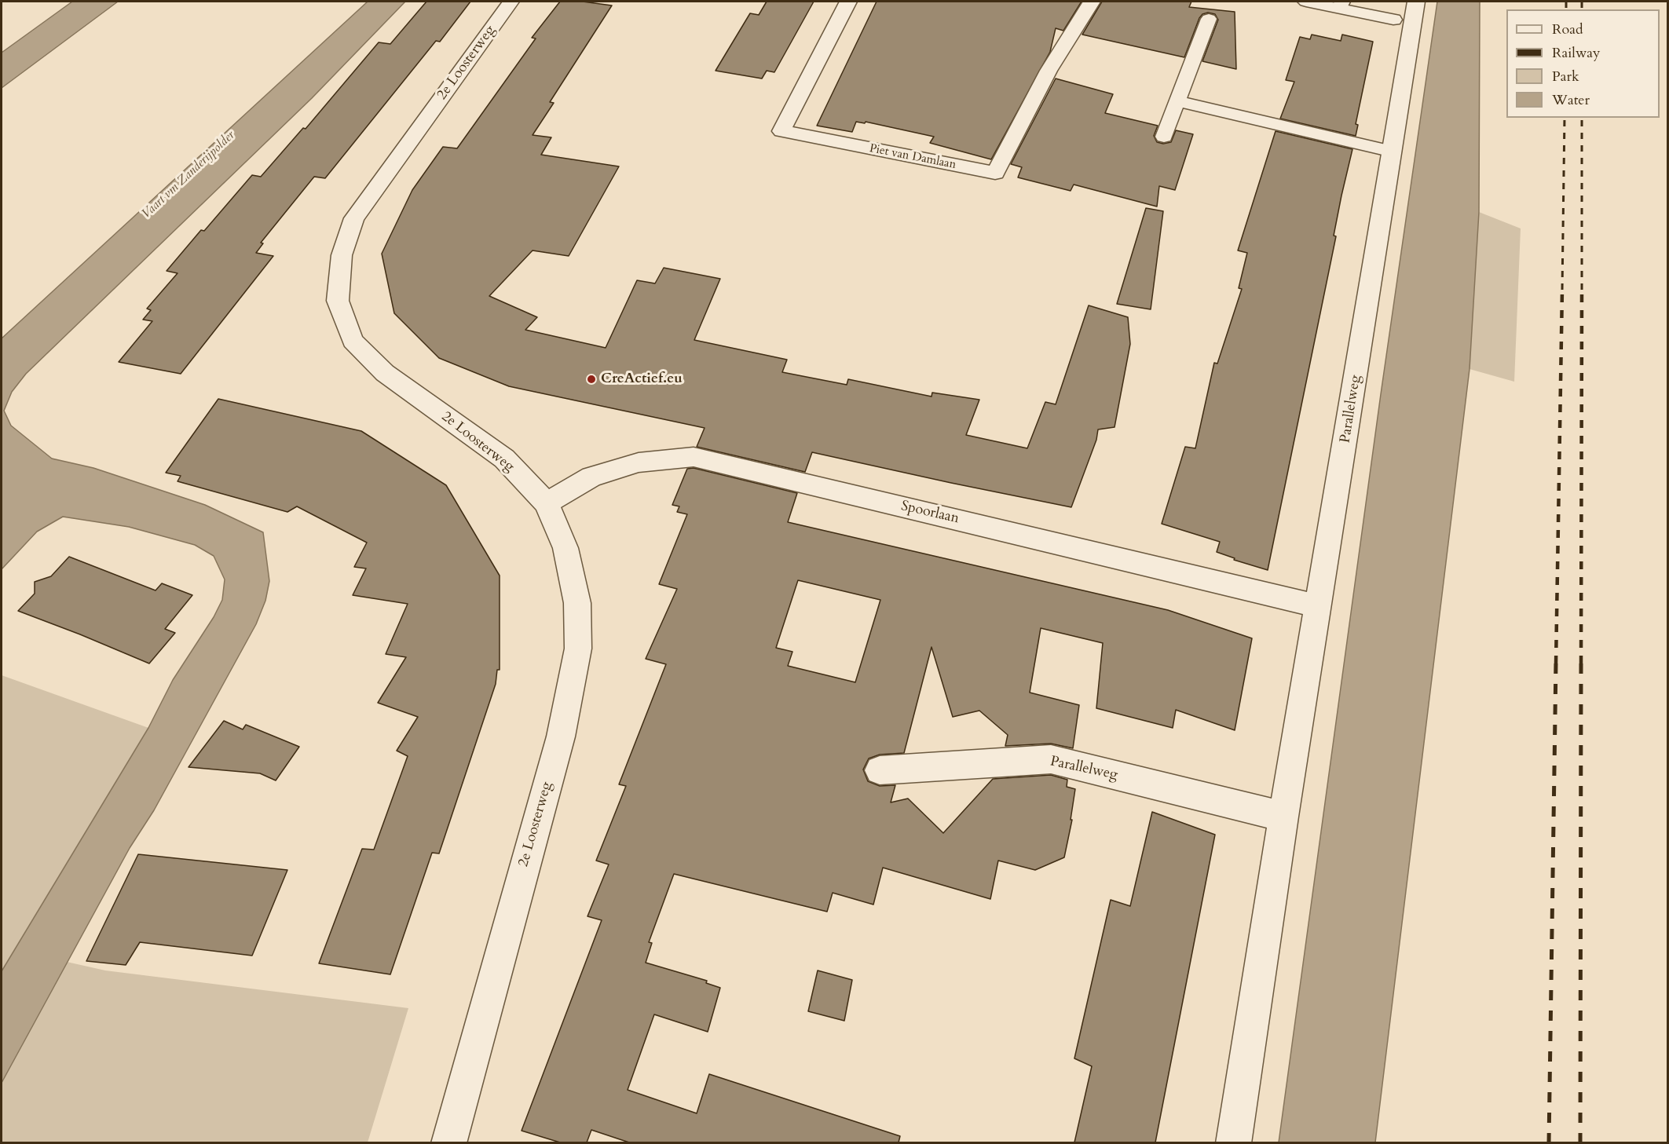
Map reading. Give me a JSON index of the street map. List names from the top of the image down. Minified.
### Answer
{"streets":{"street":["2e Loosterweg","Piet van Damlaan","Parallelweg","Spoorlaan"]},"crossings":[["2e Loosterweg","Spoorlaan"],["Parallelweg","Spoorlaan"]],"water":["Vaart vm Zanderijpolder"],"places":["CreActief.eu"],"legend":["Road","Railway","Park","Water"]}
